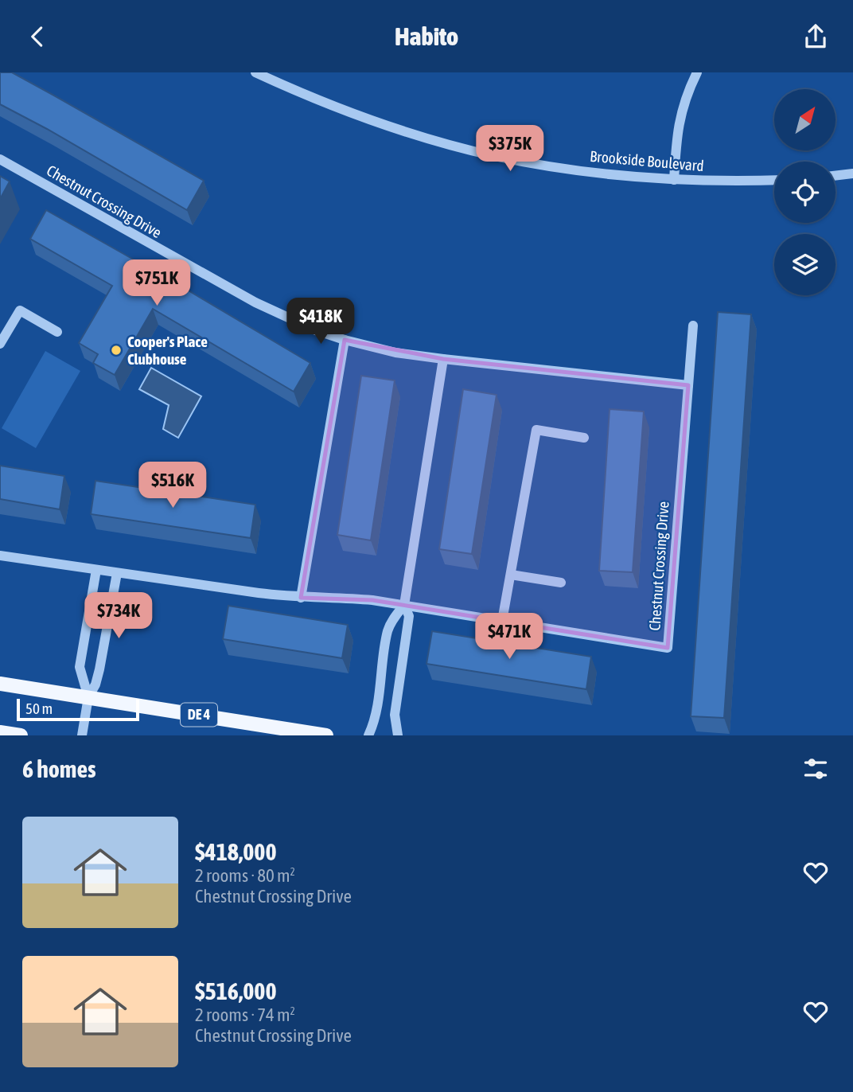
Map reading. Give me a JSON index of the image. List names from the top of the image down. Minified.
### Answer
{"streets":{"main road":["DE 4"],"street":["Brookside Boulevard","Chestnut Crossing Drive"]},"places":["Cooper's Place Clubhouse"],"scale_bar":"50 m","north":"top right","page":{"header":"Habito","price":["$375K","$751K","$418K","$516K","$734K","$471K"],"scale":"50 m","heading":"6 homes","list":[{"name":"$418,000","note":"2 rooms · 80 m² · Chestnut Crossing Drive"},{"name":"$516,000","note":"2 rooms · 74 m² · Chestnut Crossing Drive"}]}}
